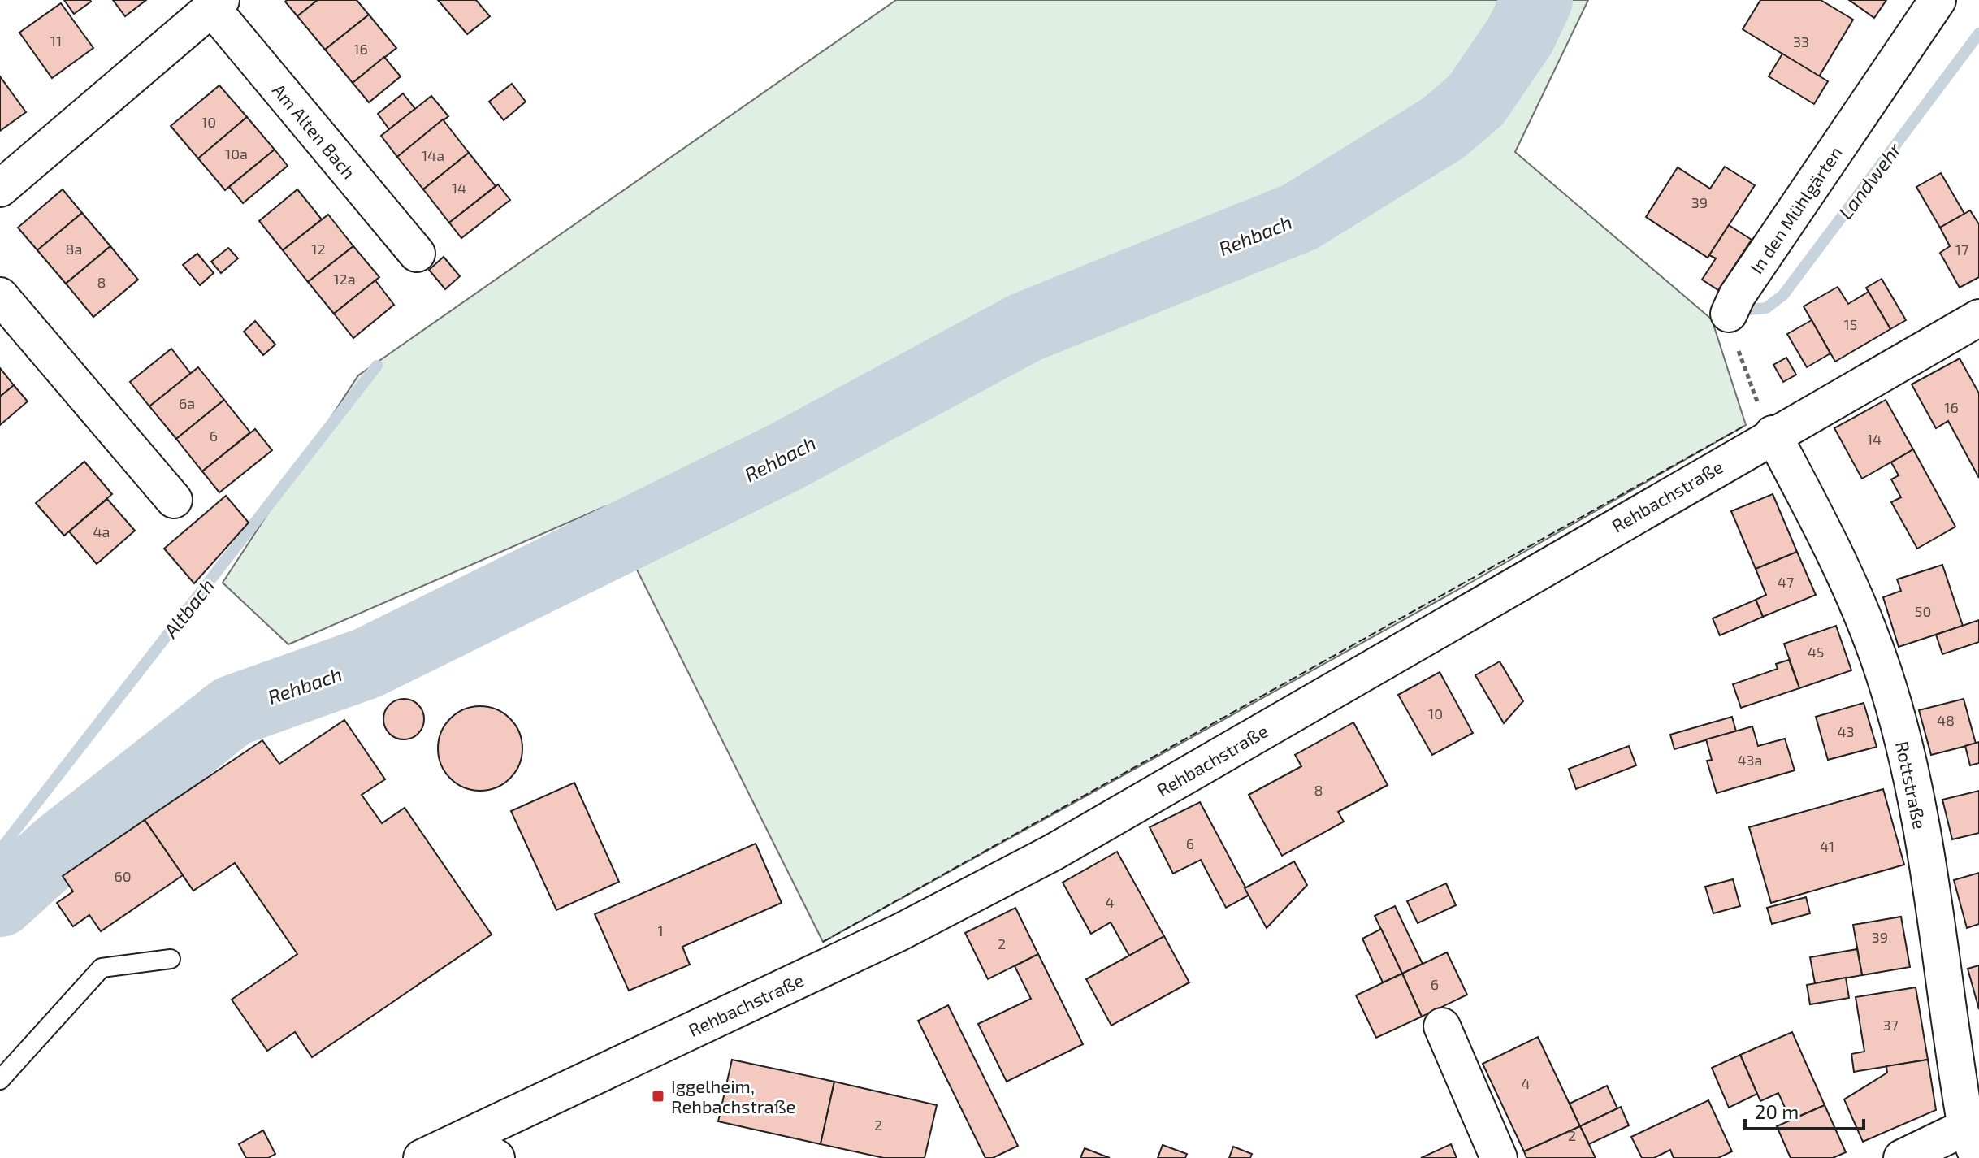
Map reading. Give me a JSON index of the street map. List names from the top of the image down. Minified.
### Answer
{"streets":{"street":["Am Alten Bach","In den Mühlgärten","Rehbachstraße","Rottstraße"]},"crossings":[["Rehbachstraße","Rottstraße"]],"water":["Landwehr","Rehbach","Altbach"],"places":{"transit":["Iggelheim, Rehbachstraße"]},"house_numbers":["11","33","16","10","10a","14a","14","39","8a","12","17","12a","8","15","6a","16","6","14","4a","47","50","45","10","48","43","43a","8","6","41","60","4","1","39","2","6","37","4","2","2"],"scale_bar":"20 m"}
